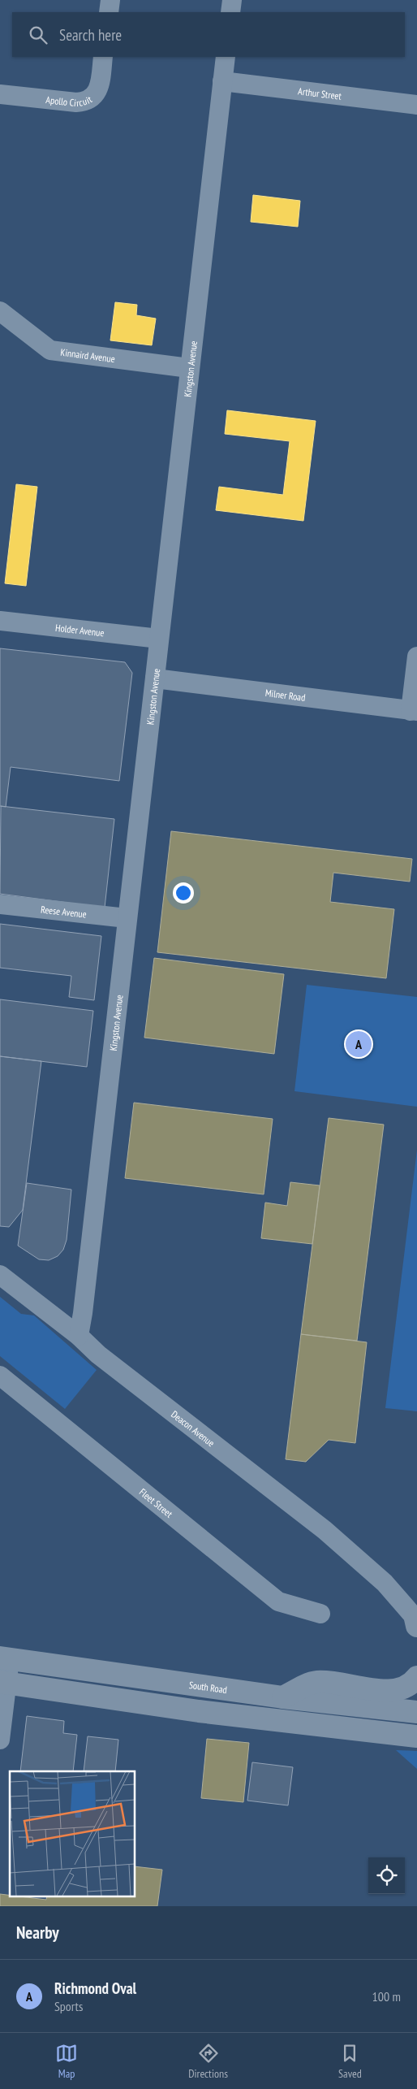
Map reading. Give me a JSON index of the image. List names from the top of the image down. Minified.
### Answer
{"streets":{"highway":["South Road"],"street":["Arthur Street","Apollo Circuit","Kinnaird Avenue","Kingston Avenue","Holder Avenue","Milner Road","Reese Avenue","Deacon Avenue","Fleet Street"]},"crossings":[["Arthur Street","Kingston Avenue"],["Kinnaird Avenue","Kingston Avenue"],["Kingston Avenue","Holder Avenue"],["Kingston Avenue","Milner Road"],["Kingston Avenue","Reese Avenue"],["Kingston Avenue","Deacon Avenue"]],"page":{"search":"Search here","pins":"A","heading":"Nearby","list":[{"mark":"A","name":"Richmond Oval","note":"Sports","value":"100 m"}],"nav":["Map","Directions","Saved"]}}
